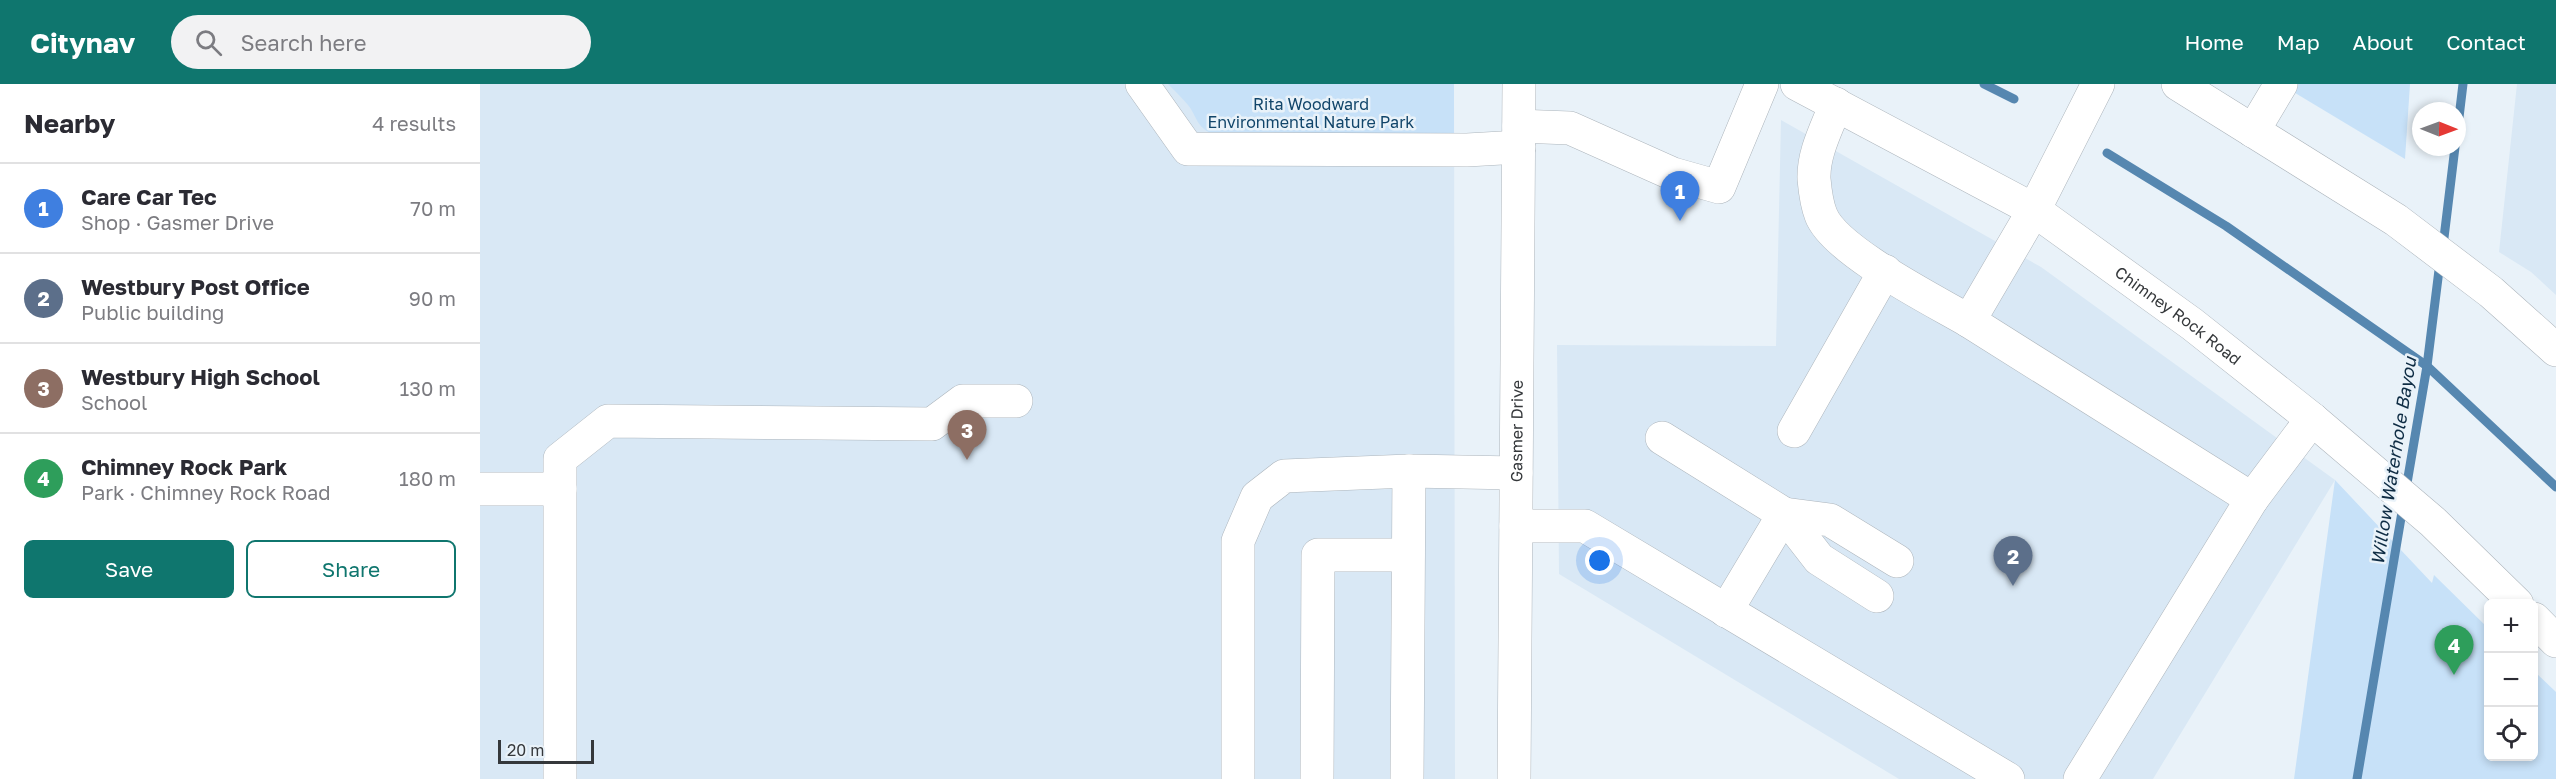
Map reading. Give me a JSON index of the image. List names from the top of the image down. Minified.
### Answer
{"streets":{"main road":["Chimney Rock Road","Gasmer Drive"]},"water":["Willow Waterhole Bayou"],"parks":["Rita Woodward Environmental Nature Park"],"scale_bar":"20 m","north":"right","page":{"header":"Citynav","search":"Search here","nav":["Home","Map","About","Contact"],"heading":["Nearby","4 results"],"list":[{"mark":"1","name":"Care Car Tec","note":"Shop · Gasmer Drive","value":"70 m"},{"mark":"2","name":"Westbury Post Office","note":"Public building","value":"90 m"},{"mark":"3","name":"Westbury High School","note":"School","value":"130 m"},{"mark":"4","name":"Chimney Rock Park","note":"Park · Chimney Rock Road","value":"180 m"}],"pins":["1","3","2","4"],"buttons":["Save","Share"],"map_buttons":["+","−"],"scale":"20 m"}}
